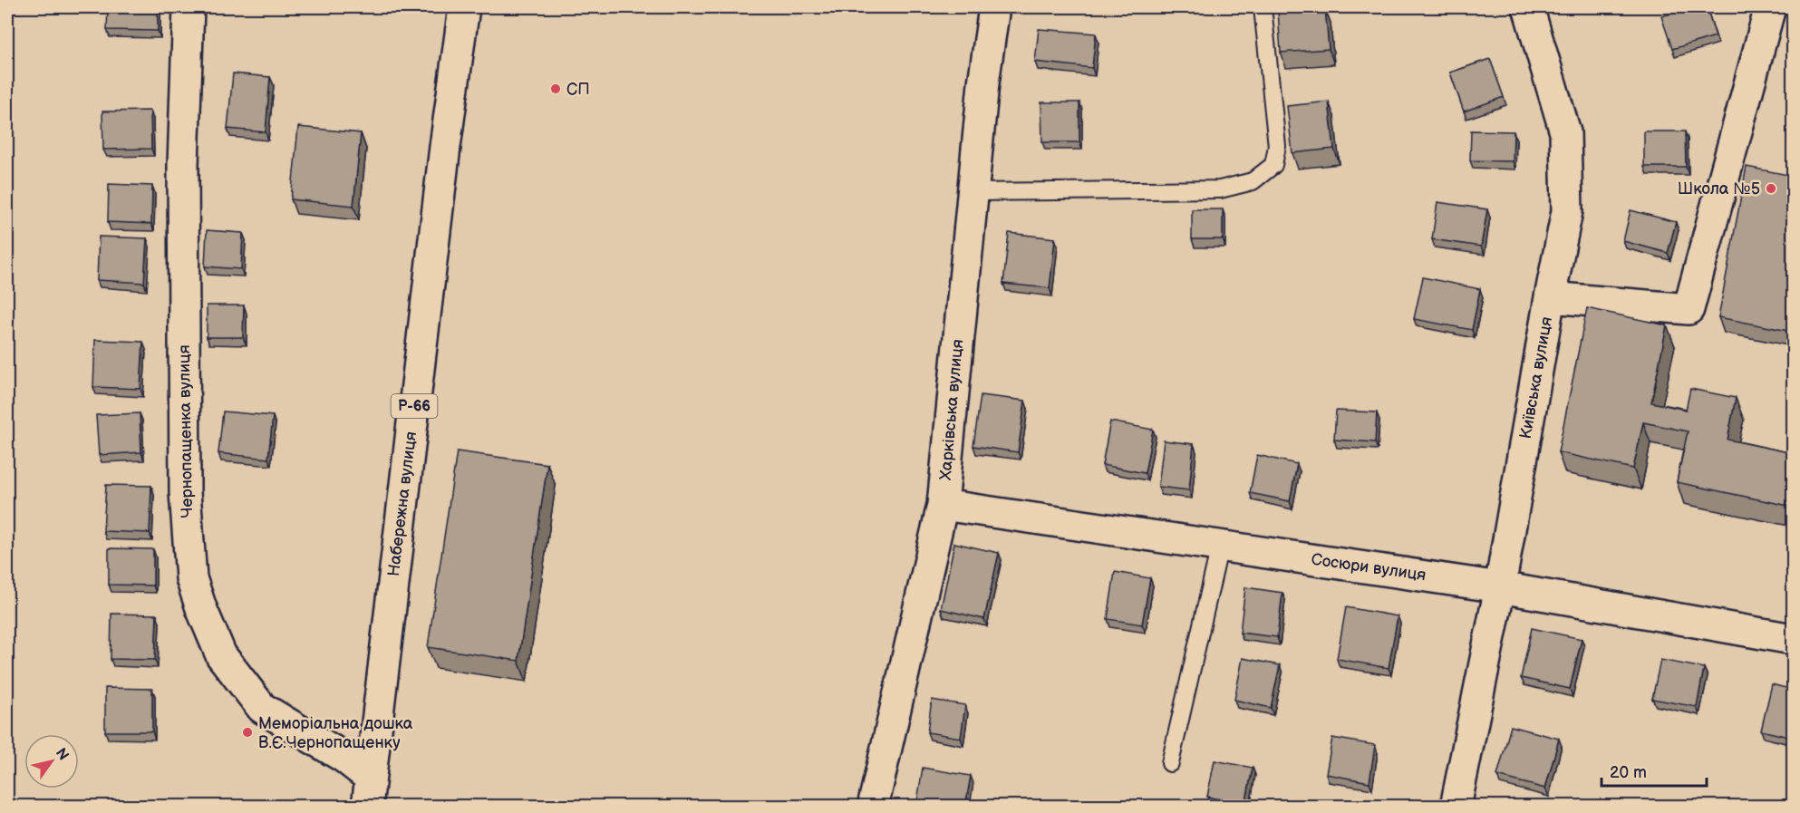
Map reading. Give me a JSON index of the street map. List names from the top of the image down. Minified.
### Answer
{"streets":{"street":["Київська вулиця","Р-66","Харківська вулиця","Чернопащенка вулиця","Набережна вулиця","Сосюри вулиця"]},"crossings":[["Київська вулиця","Сосюри вулиця"],["Харківська вулиця","Сосюри вулиця"],["Чернопащенка вулиця","Набережна вулиця"]],"places":["СП","Школа №5","Меморіальна дошка В.Є.Чернопащенку"],"scale_bar":"20 m","north":"top right"}
